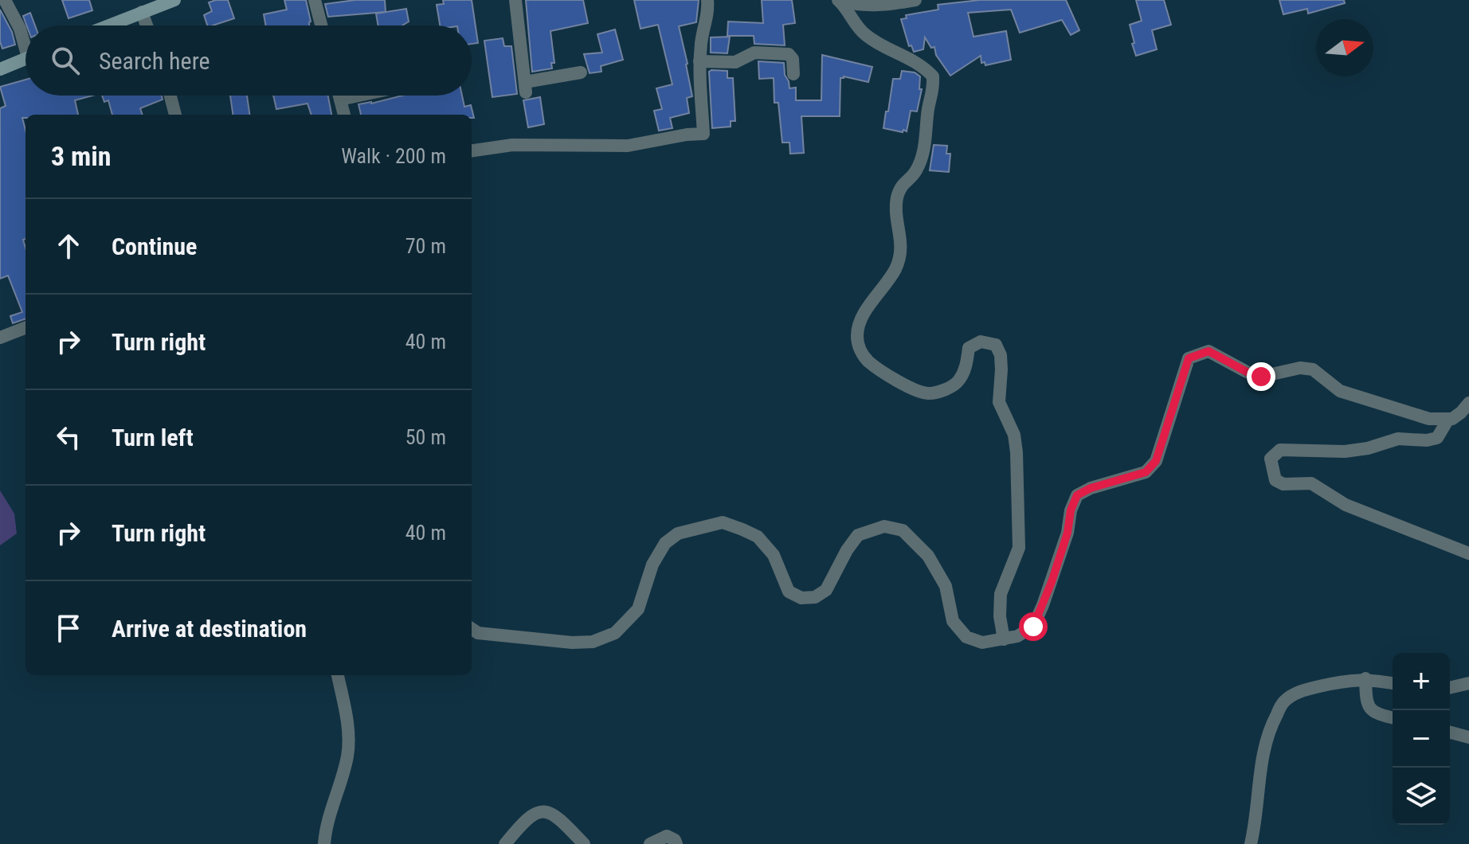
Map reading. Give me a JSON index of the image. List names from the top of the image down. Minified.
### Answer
{"north":"right","page":{"search":"Search here","heading":["3 min","Walk · 200 m"],"list":[["Continue","70 m"],["Turn right","40 m"],["Turn left","50 m"],["Turn right","40 m"],"Arrive at destination"],"map_buttons":["+","−"]}}
